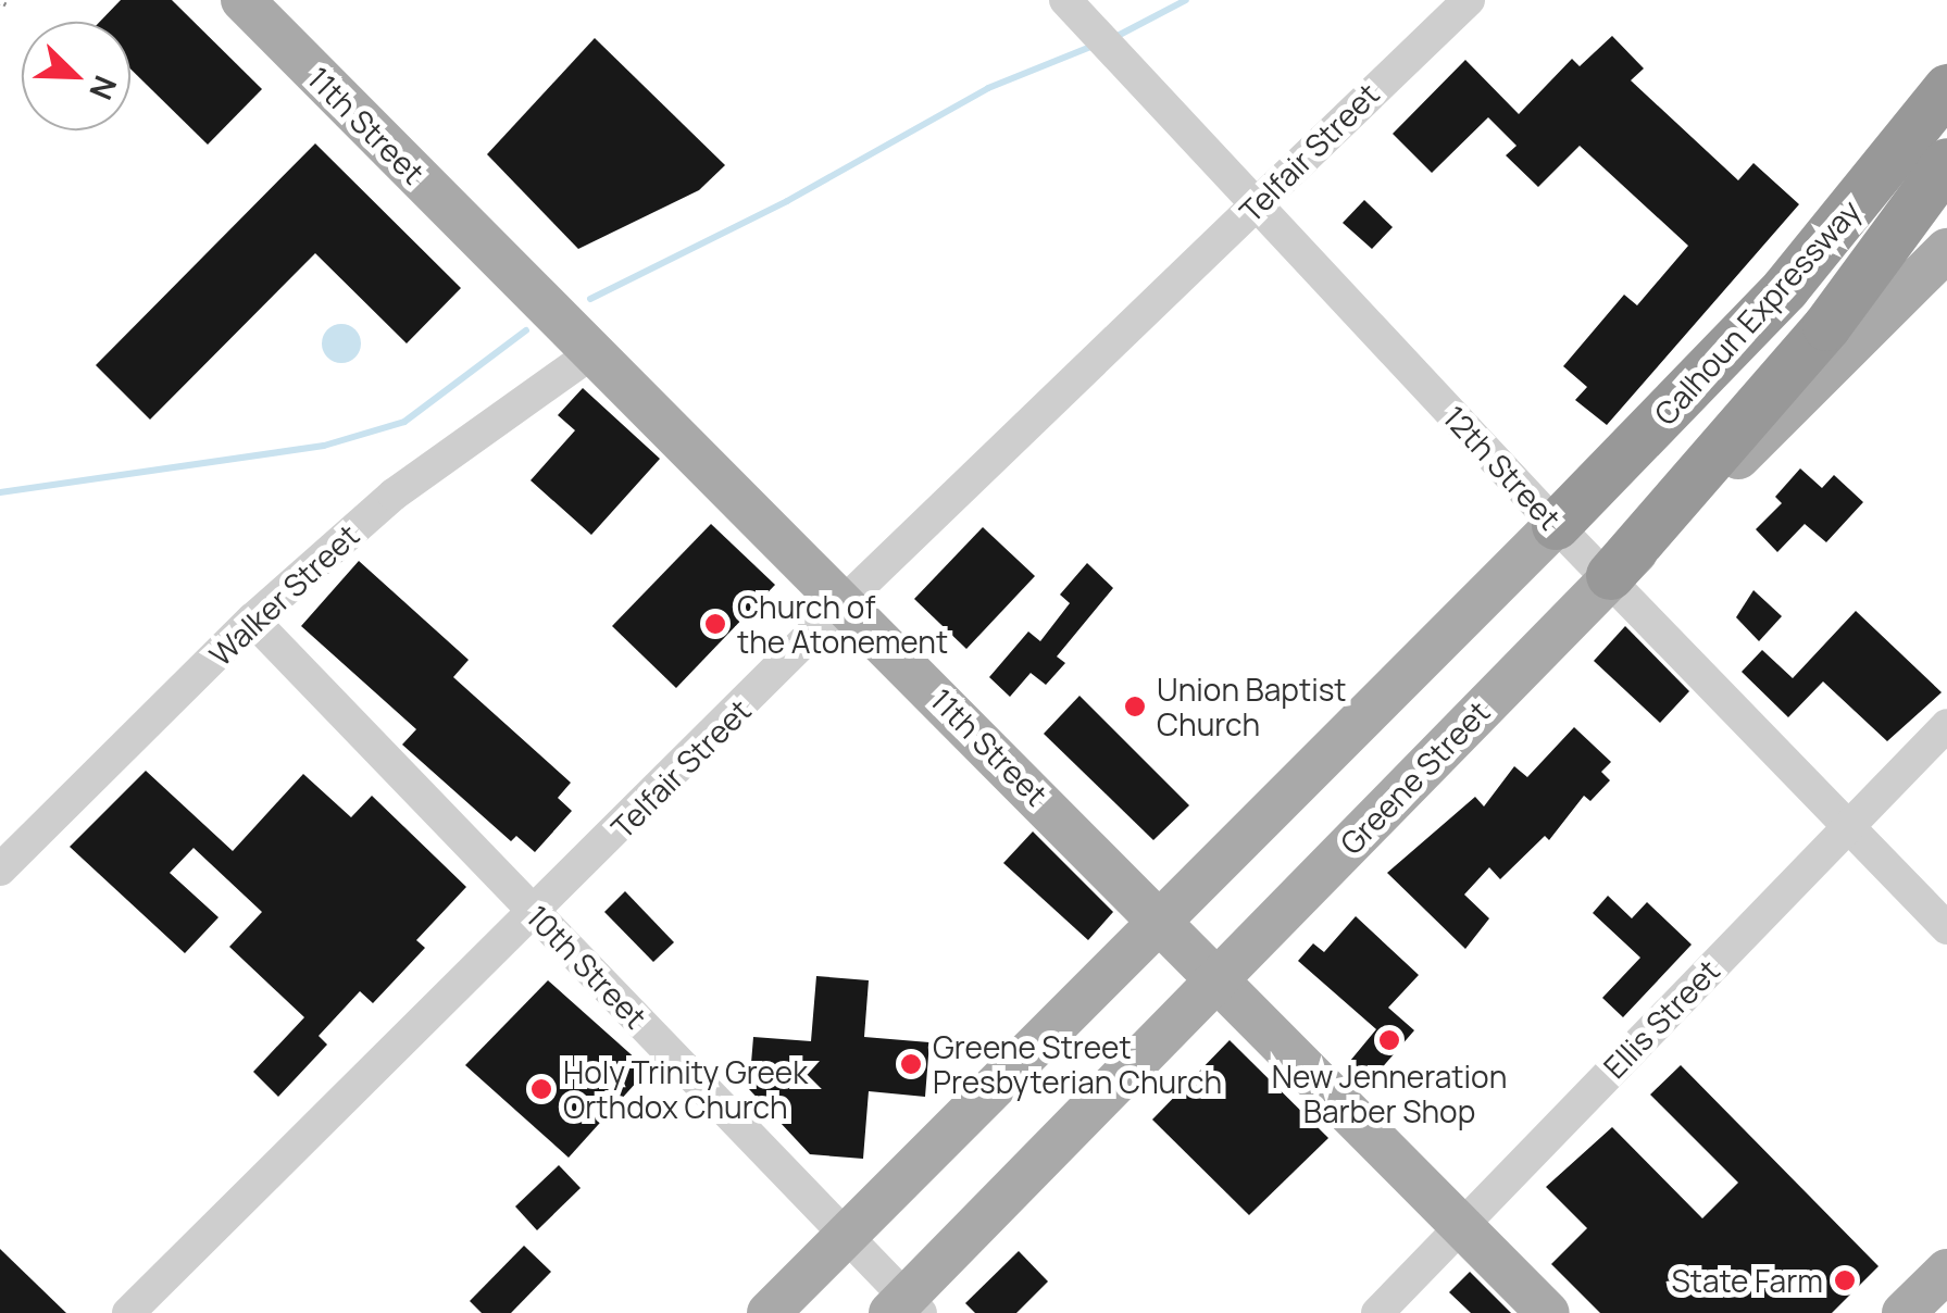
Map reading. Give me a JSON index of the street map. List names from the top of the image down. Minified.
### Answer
{"streets":{"highway":["Calhoun Expressway"],"main road":["11th Street","Greene Street"],"street":["Telfair Street","12th Street","Walker Street","10th Street","Ellis Street"]},"crossings":[["11th Street","Telfair Street"],["11th Street","Walker Street"],["11th Street","Greene Street"],["11th Street","Ellis Street"],["Telfair Street","12th Street"],["Telfair Street","10th Street"],["Calhoun Expressway","12th Street"],["Calhoun Expressway","Greene Street"],["12th Street","Greene Street"],["12th Street","Ellis Street"],["Walker Street","10th Street"],["Greene Street","10th Street"]],"places":["Church of the Atonement","Union Baptist Church","New Jenneration Barber Shop","Greene Street Presbyterian Church","Holy Trinity Greek Orthdox Church","State Farm"],"north":"bottom right"}
